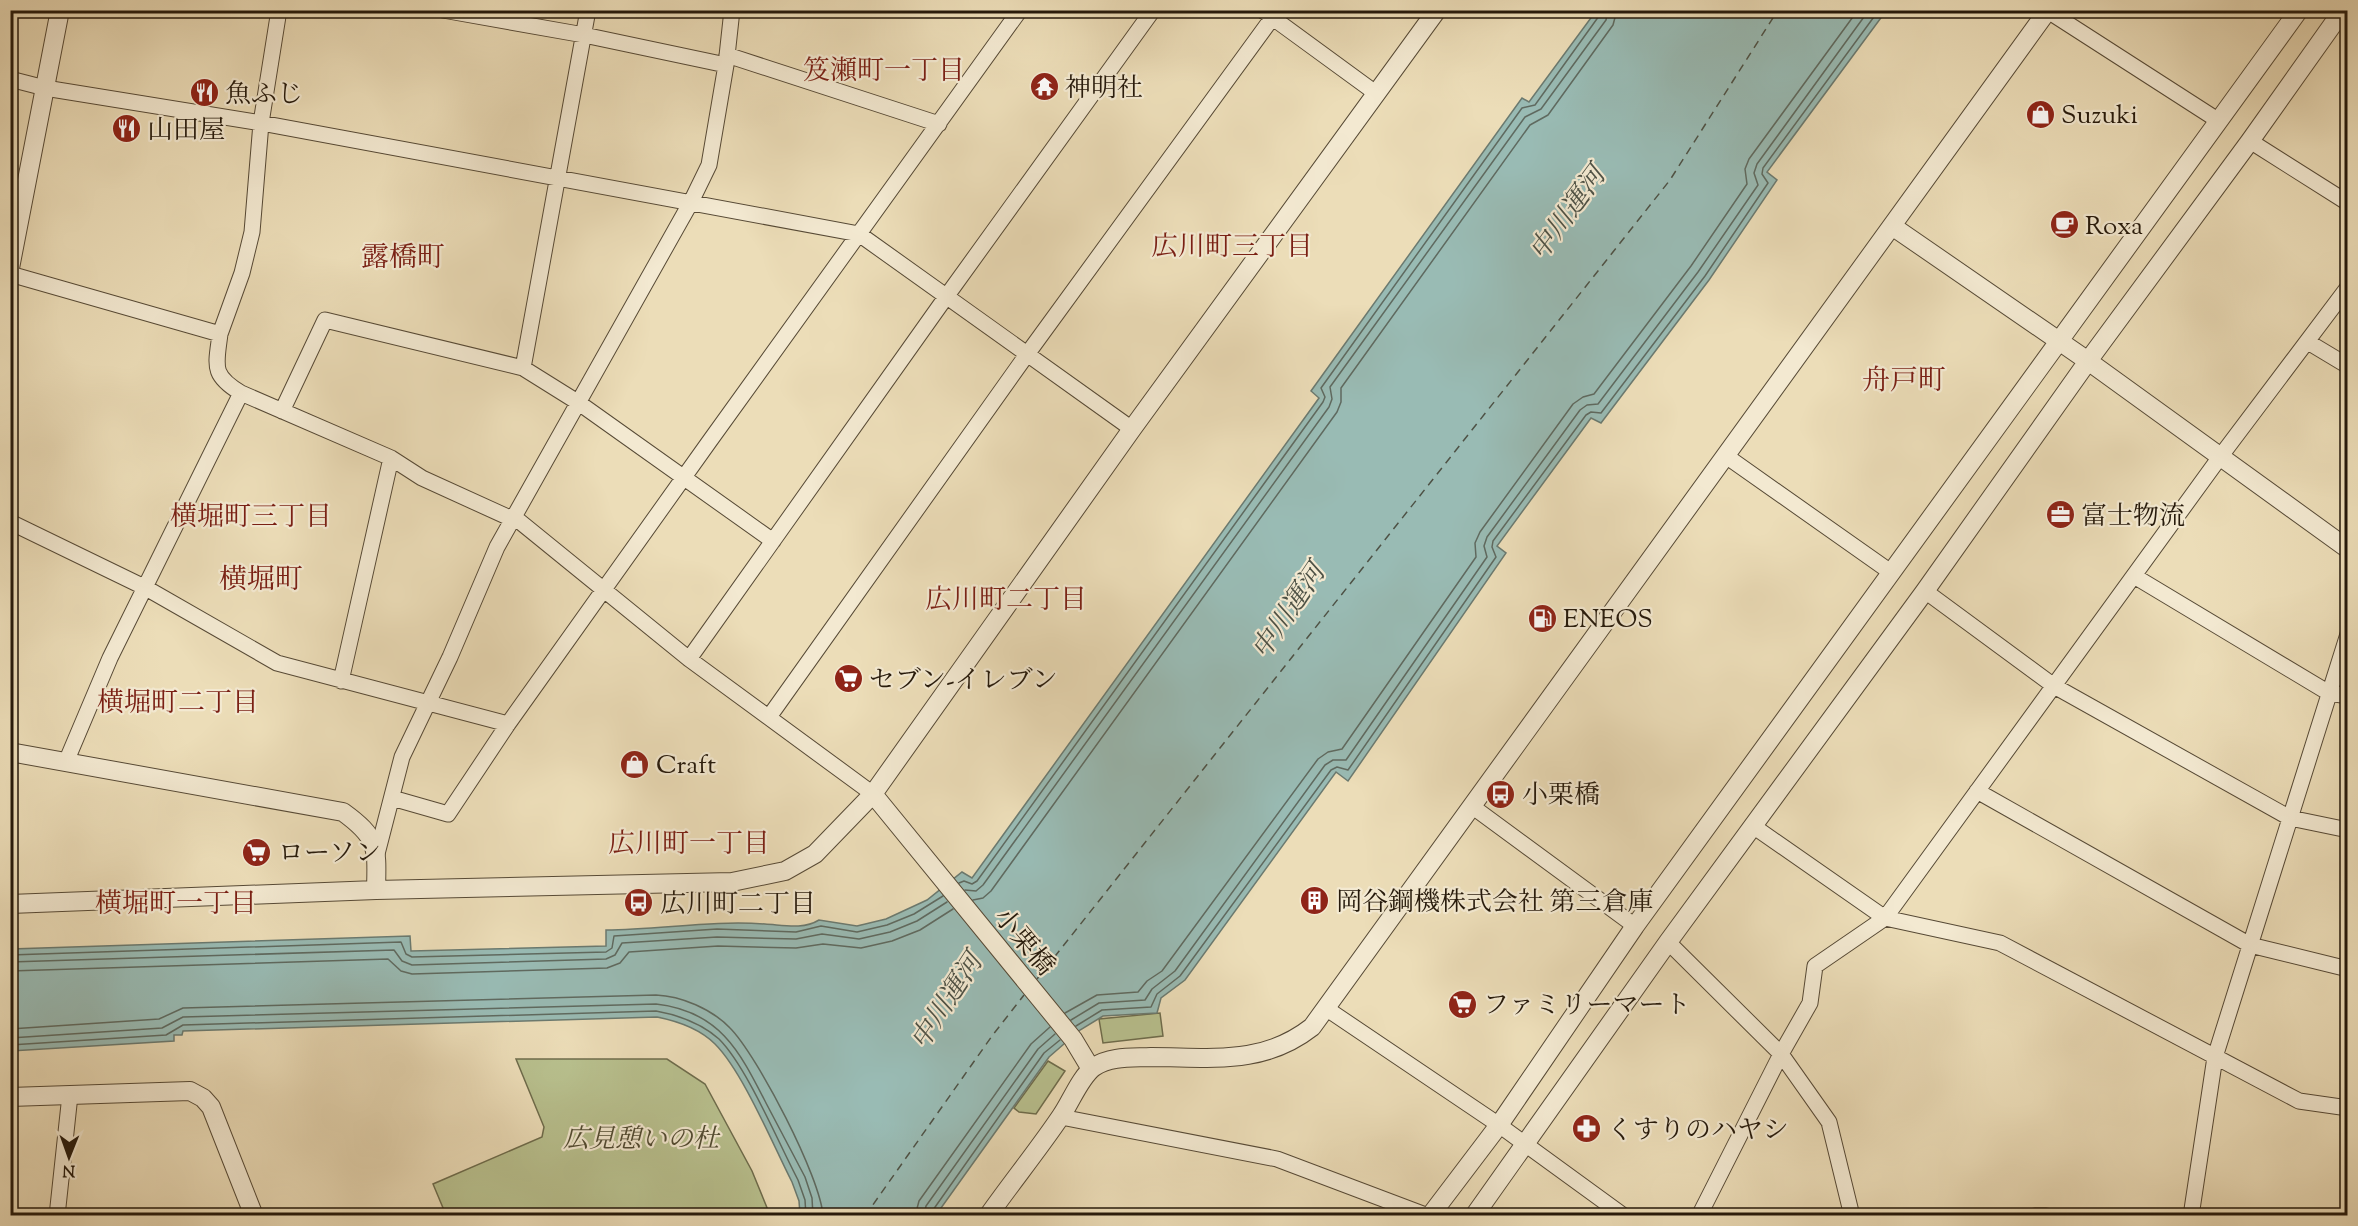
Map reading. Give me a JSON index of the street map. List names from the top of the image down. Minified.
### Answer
{"streets":{"street":["小栗橋"]},"districts":["笈瀬町一丁目","広川町三丁目","露橋町","舟戸町","横堀町三丁目","横堀町","広川町二丁目","横堀町二丁目","広川町一丁目","横堀町一丁目"],"water":["中川運河"],"parks":["広見憩いの杜"],"places":{"temple":["神明社"],"restaurant":["魚ふじ","山田屋"],"shop":["Suzuki","Craft"],"cafe":["Roxa"],"office":["富士物流"],"fuel station":["ENEOS"],"supermarket":["セブン-イレブン","ローソン","ファミリーマート"],"bus stop":["小栗橋","広川町二丁目"],"building":["岡谷鋼機株式会社 第三倉庫"],"pharmacy":["くすりのハヤシ"]},"north":"bottom"}
